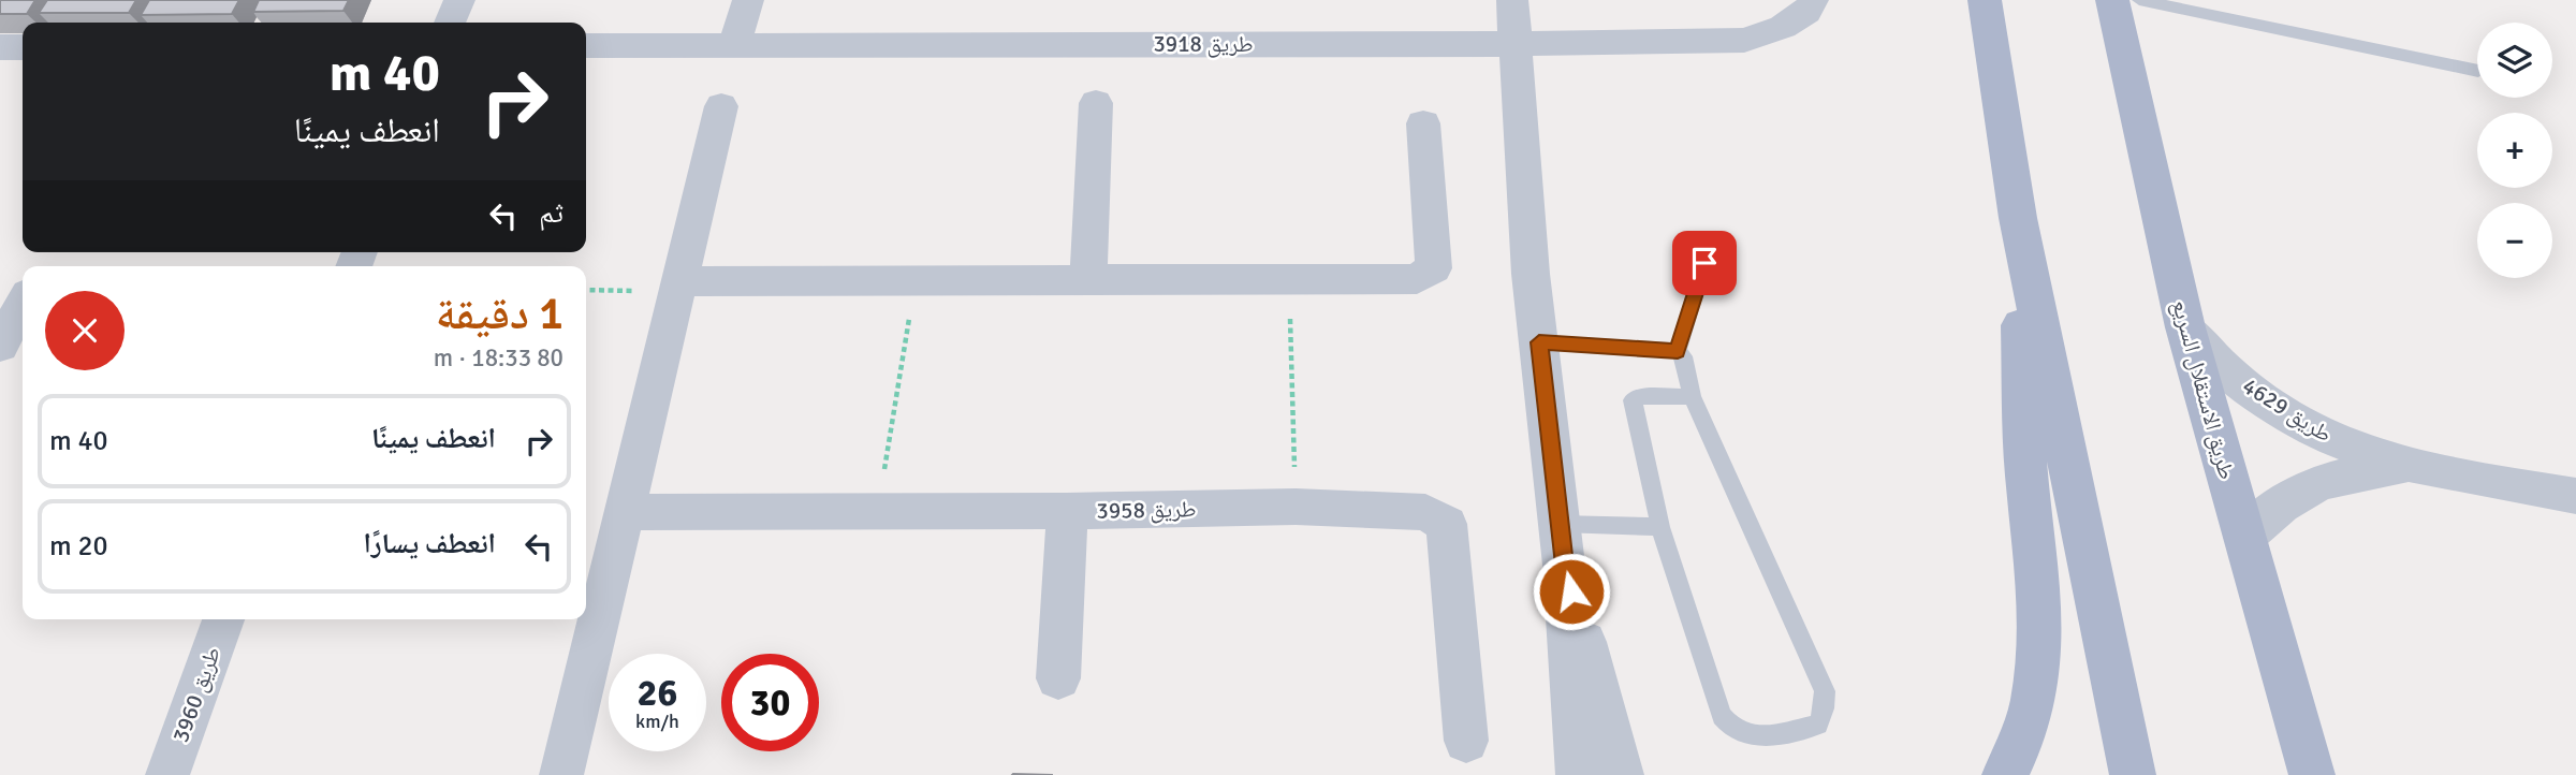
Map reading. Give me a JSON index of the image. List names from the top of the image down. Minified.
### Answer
{"streets":{"main road":["طريق الاستقلال السريع"],"street":["طريق 3918","طريق 4629","طريق 3958","طريق 3960"]},"crossings":[["طريق الاستقلال السريع","طريق 4629"]],"page":{"map_buttons":["+","−"],"turn":["40 m","انعطف يمينًا"],"then":"ثم","heading":["1 دقيقة","80 m · 18:33"],"list":[{"name":"انعطف يمينًا","value":"40 m"},{"name":"انعطف يسارًا","value":"20 m"}],"speed":"26 km/h","limit":"30"}}
